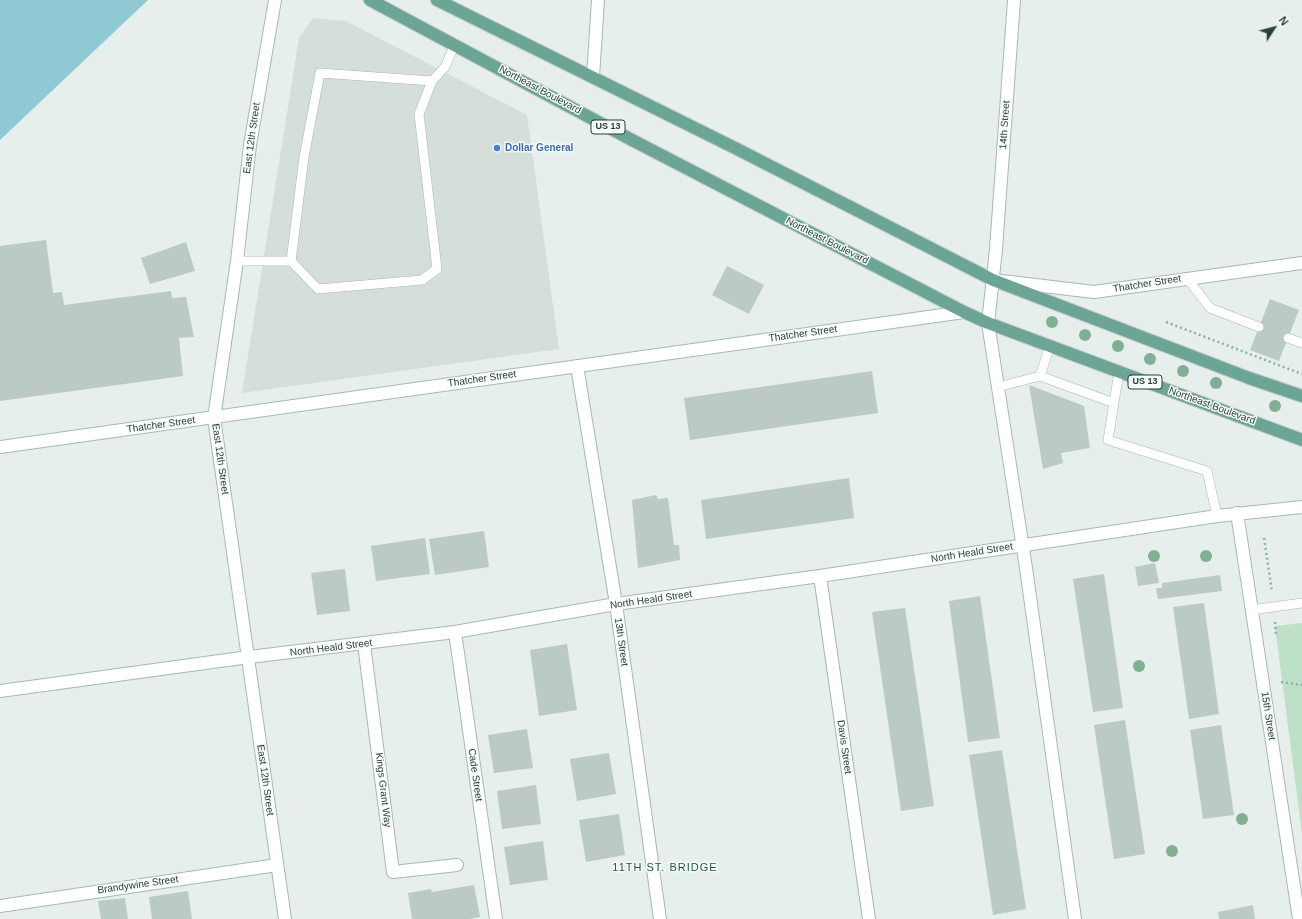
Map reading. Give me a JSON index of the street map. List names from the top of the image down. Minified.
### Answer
{"streets":{"main road":["Northeast Boulevard","US 13"],"street":["14th Street","East 12th Street","Thatcher Street","North Heald Street","13th Street","15th Street","Davis Street","Cade Street","Kings Grant Way","Brandywine Street"]},"crossings":[["Northeast Boulevard","14th Street"],["Northeast Boulevard","Thatcher Street"],["14th Street","Thatcher Street"],["14th Street","North Heald Street"],["East 12th Street","Thatcher Street"],["East 12th Street","North Heald Street"],["East 12th Street","Brandywine Street"],["Thatcher Street","13th Street"],["North Heald Street","13th Street"],["North Heald Street","15th Street"],["North Heald Street","Davis Street"],["North Heald Street","Cade Street"],["North Heald Street","Kings Grant Way"]],"districts":["11TH ST. BRIDGE"],"places":["Dollar General"],"north":"top right"}
